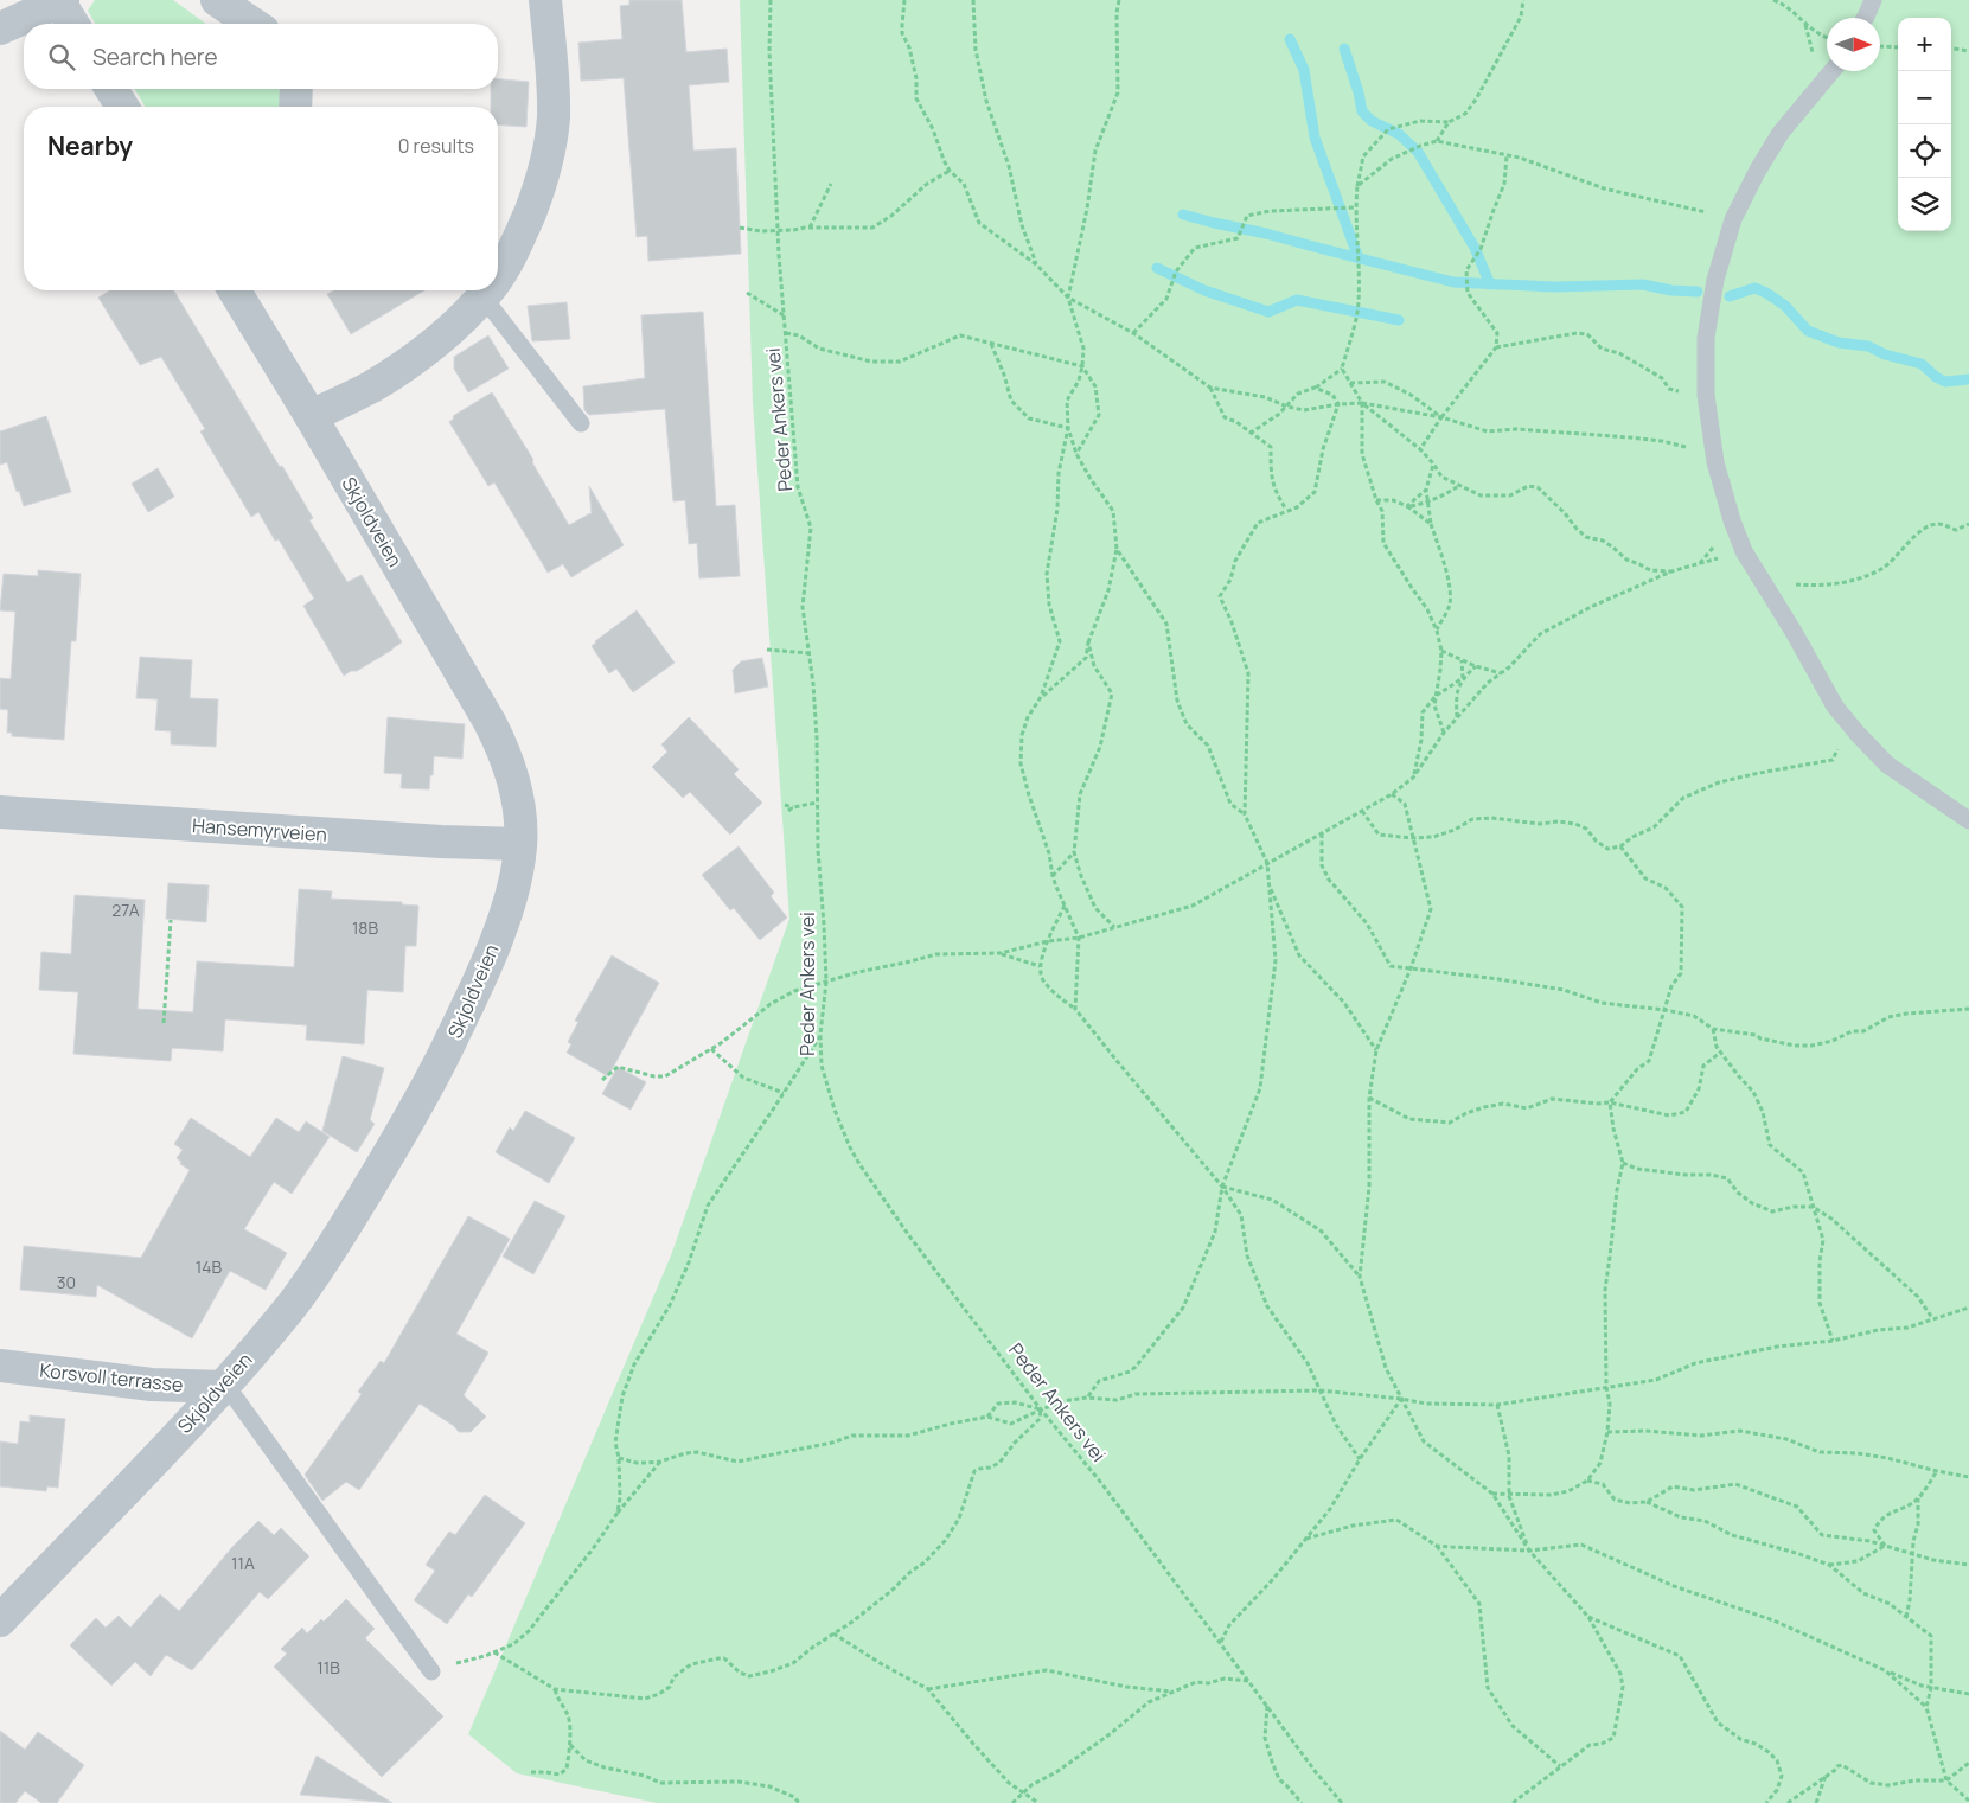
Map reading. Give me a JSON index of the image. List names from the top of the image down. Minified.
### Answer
{"streets":{"street":["Skjoldveien","Hansemyrveien","Korsvoll terrasse"],"path":["Peder Ankers vei"]},"crossings":[["Skjoldveien","Hansemyrveien"],["Skjoldveien","Korsvoll terrasse"]],"house_numbers":["27A","18B","14B","30","11A","11B"],"north":"right","page":{"map_buttons":["+","−"],"search":"Search here","heading":["Nearby","0 results"]}}
